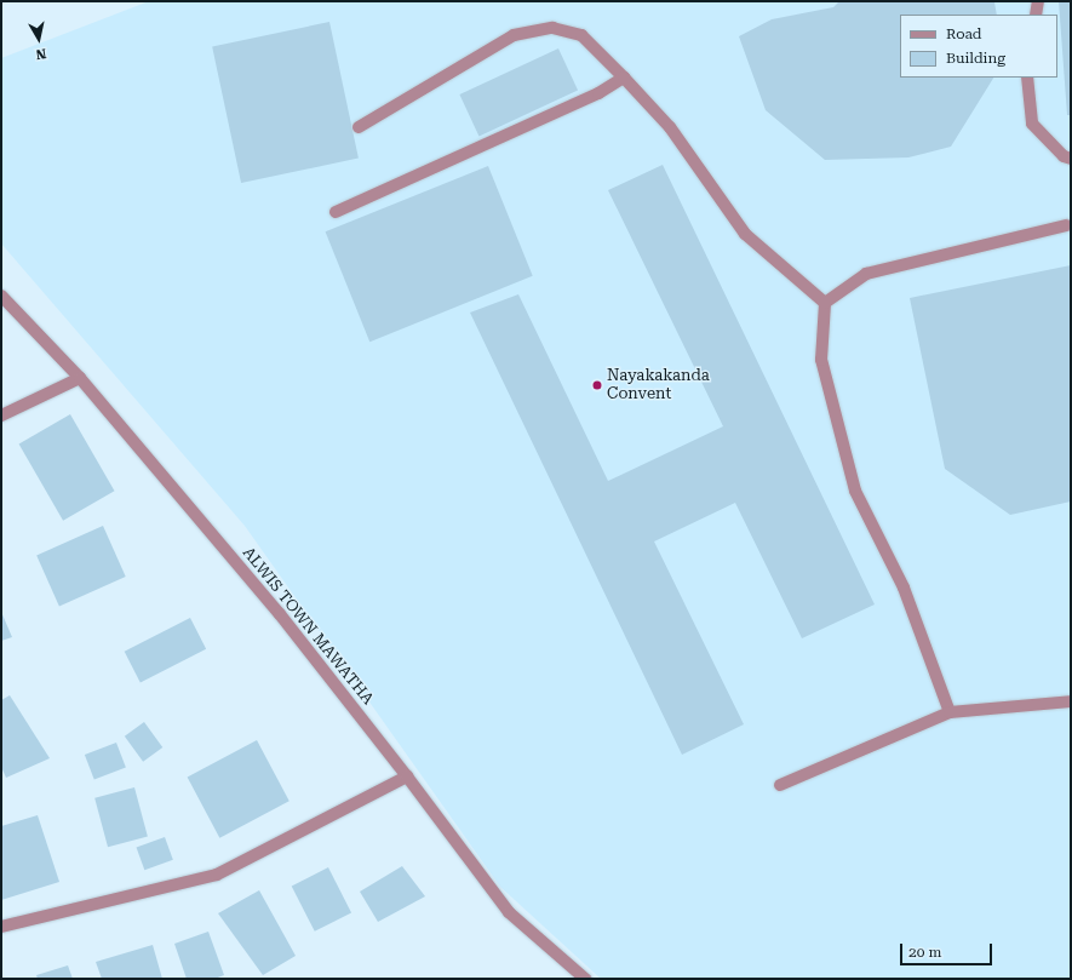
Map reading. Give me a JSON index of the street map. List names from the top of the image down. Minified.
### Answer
{"streets":{"street":["ALWIS TOWN MAWATHA"]},"places":["Nayakakanda Convent"],"legend":["Road","Building"],"scale_bar":"20 m","north":"bottom"}
